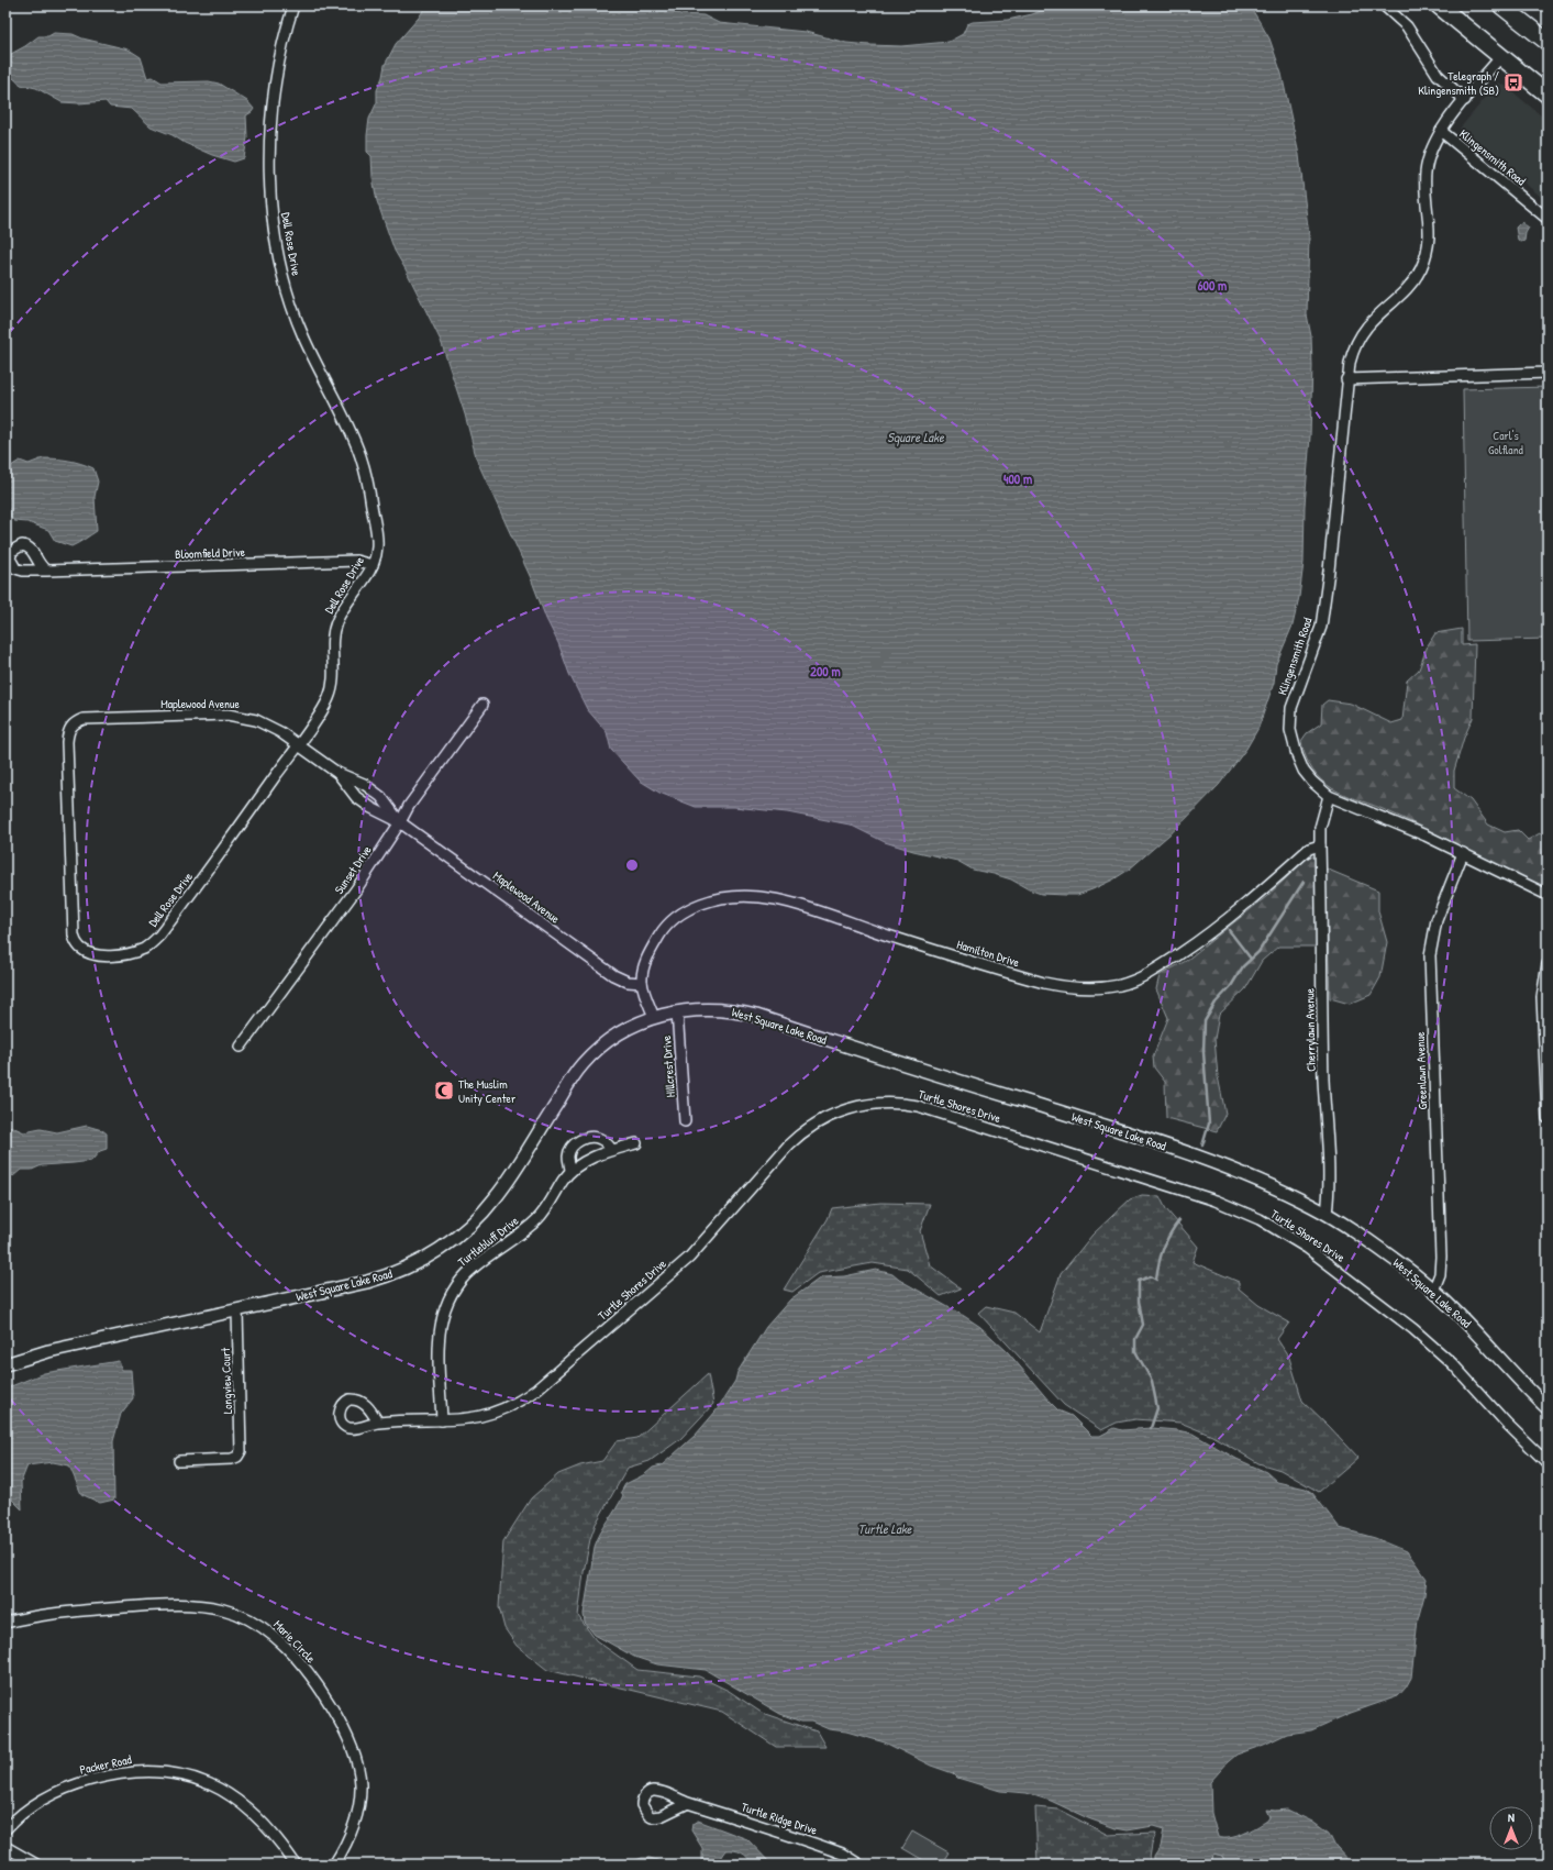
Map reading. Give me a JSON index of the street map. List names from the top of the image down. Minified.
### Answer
{"streets":{"street":["Klingensmith Road","Dell Rose Drive","Bloomfield Drive","Maplewood Avenue","Sunset Drive","Hamilton Drive","West Square Lake Road","Cherrylawn Avenue","Hillcrest Drive","Greenlawn Avenue","Turtle Shores Drive","Turtlebluff Drive","Longview Court","Marie Circle","Packer Road","Turtle Ridge Drive"]},"crossings":[["Klingensmith Road","Greenlawn Avenue"],["Dell Rose Drive","Bloomfield Drive"],["Dell Rose Drive","Maplewood Avenue"],["Maplewood Avenue","Sunset Drive"],["Maplewood Avenue","Hamilton Drive"],["Hamilton Drive","Cherrylawn Avenue"],["West Square Lake Road","Cherrylawn Avenue"],["West Square Lake Road","Hillcrest Drive"],["West Square Lake Road","Greenlawn Avenue"],["West Square Lake Road","Longview Court"],["Turtle Shores Drive","Turtlebluff Drive"]],"water":["Square Lake","Turtle Lake"],"parks":["Carl's Golfland"],"places":{"bus stop":["Telegraph / Klingensmith (SB)"],"mosque":["The Muslim Unity Center"]},"north":"top","rings":["600 m","400 m","200 m"]}
